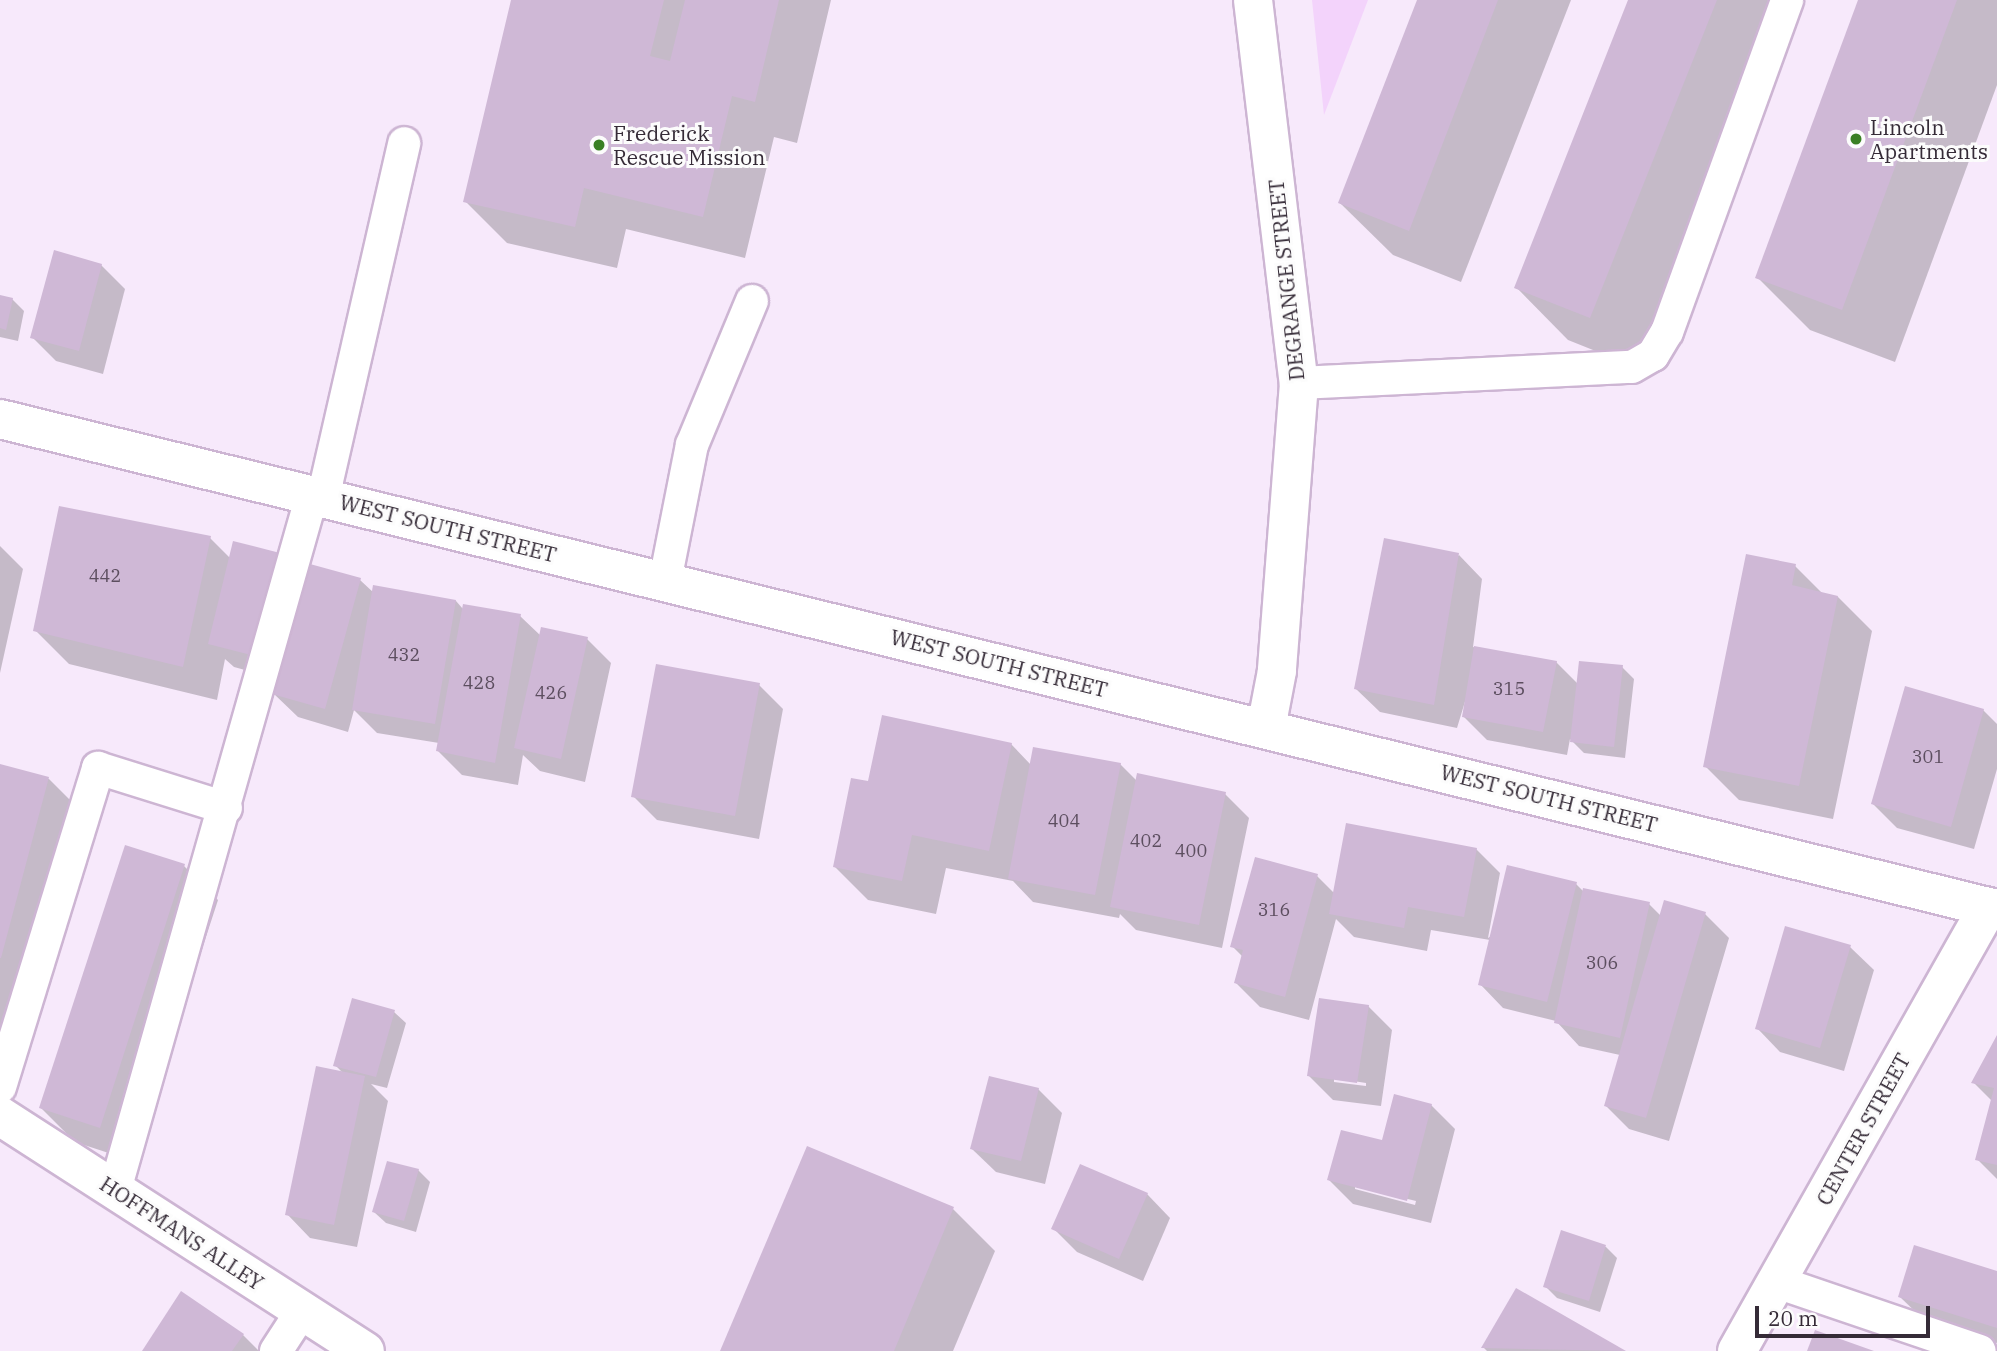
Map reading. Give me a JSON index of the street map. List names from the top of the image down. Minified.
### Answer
{"streets":{"main road":["DEGRANGE STREET","WEST SOUTH STREET","CENTER STREET","HOFFMANS ALLEY"]},"crossings":[["DEGRANGE STREET","WEST SOUTH STREET"],["WEST SOUTH STREET","CENTER STREET"]],"places":["Lincoln Apartments","Frederick Rescue Mission"],"house_numbers":["442","432","428","315","426","301","404","402","400","316","306"],"scale_bar":"20 m"}
